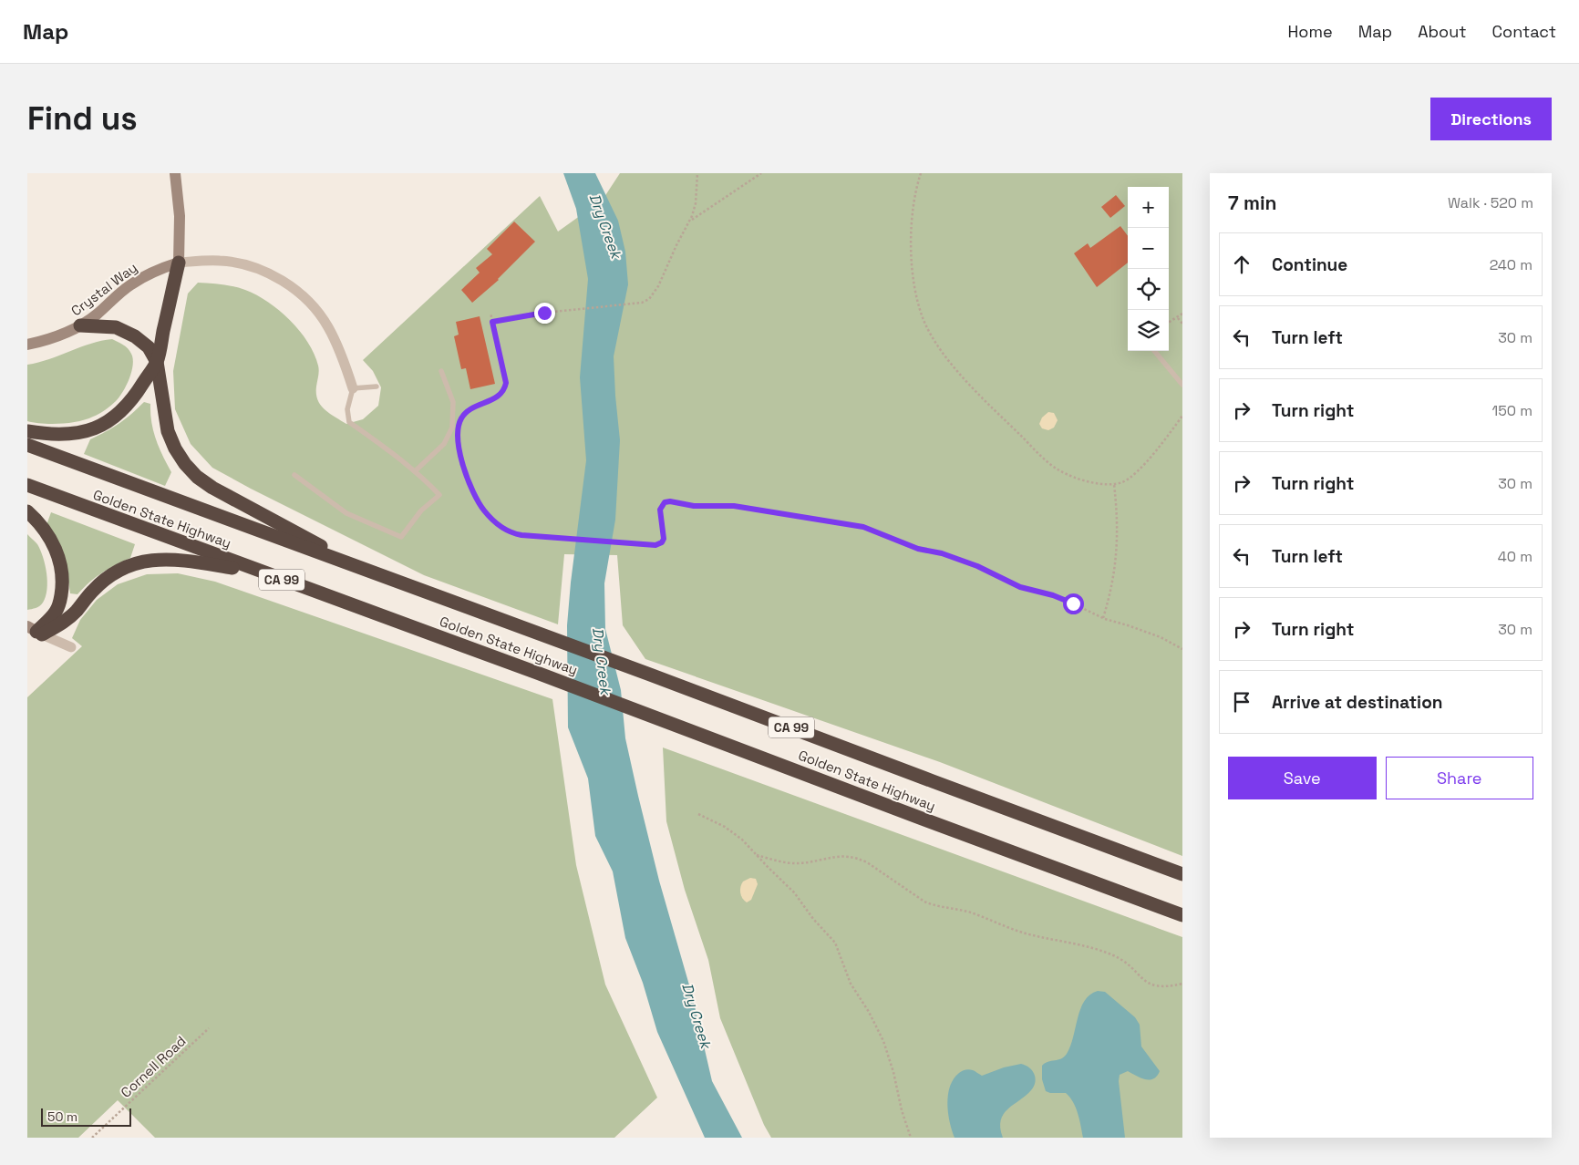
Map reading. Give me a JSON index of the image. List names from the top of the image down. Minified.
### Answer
{"streets":{"highway":["Golden State Highway","CA 99"],"street":["Crystal Way"],"path":["Cornell Road"]},"water":["Dry Creek"],"scale_bar":"50 m","page":{"header":"Map","nav":["Home","Map","About","Contact"],"buttons":["Directions",["Save","Share"]],"title":"Find us","heading":["7 min","Walk · 520 m"],"map_buttons":["+","−"],"list":[["Continue","240 m"],["Turn left","30 m"],["Turn right","150 m"],["Turn right","30 m"],["Turn left","40 m"],["Turn right","30 m"],"Arrive at destination"],"scale":"50 m"}}
